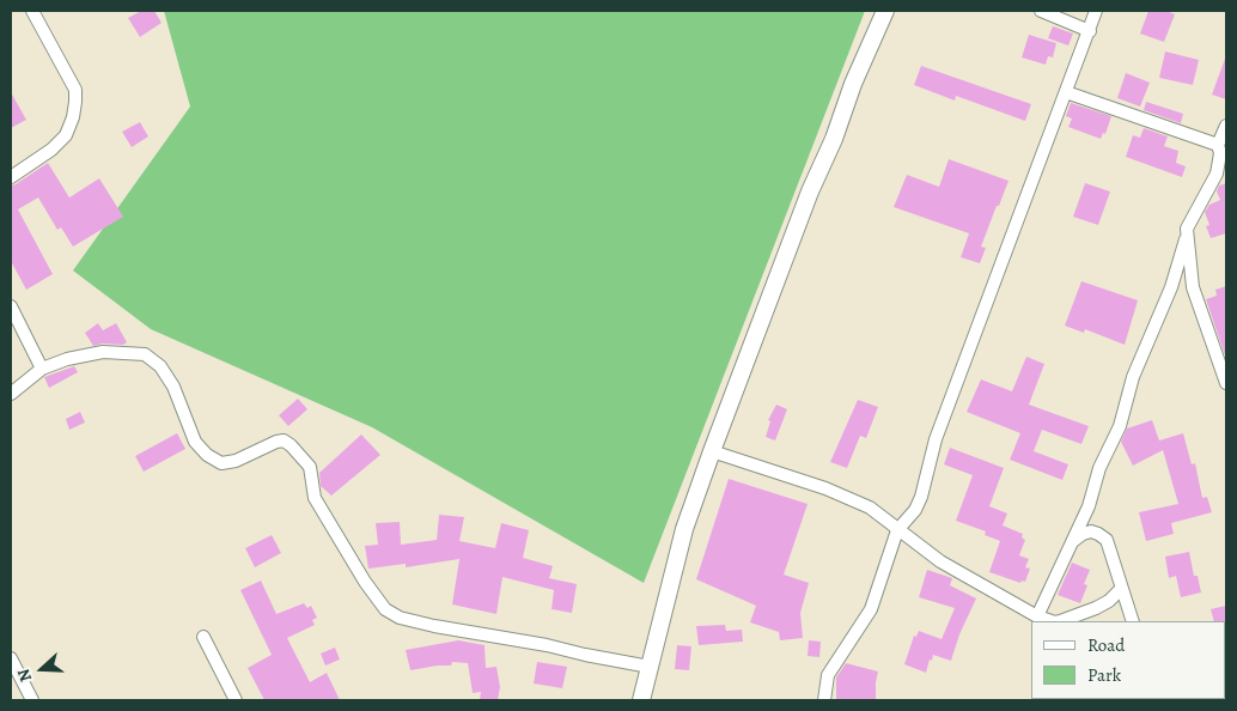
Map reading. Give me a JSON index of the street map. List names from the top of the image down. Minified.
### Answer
{"legend":["Road","Park"],"north":"left"}
